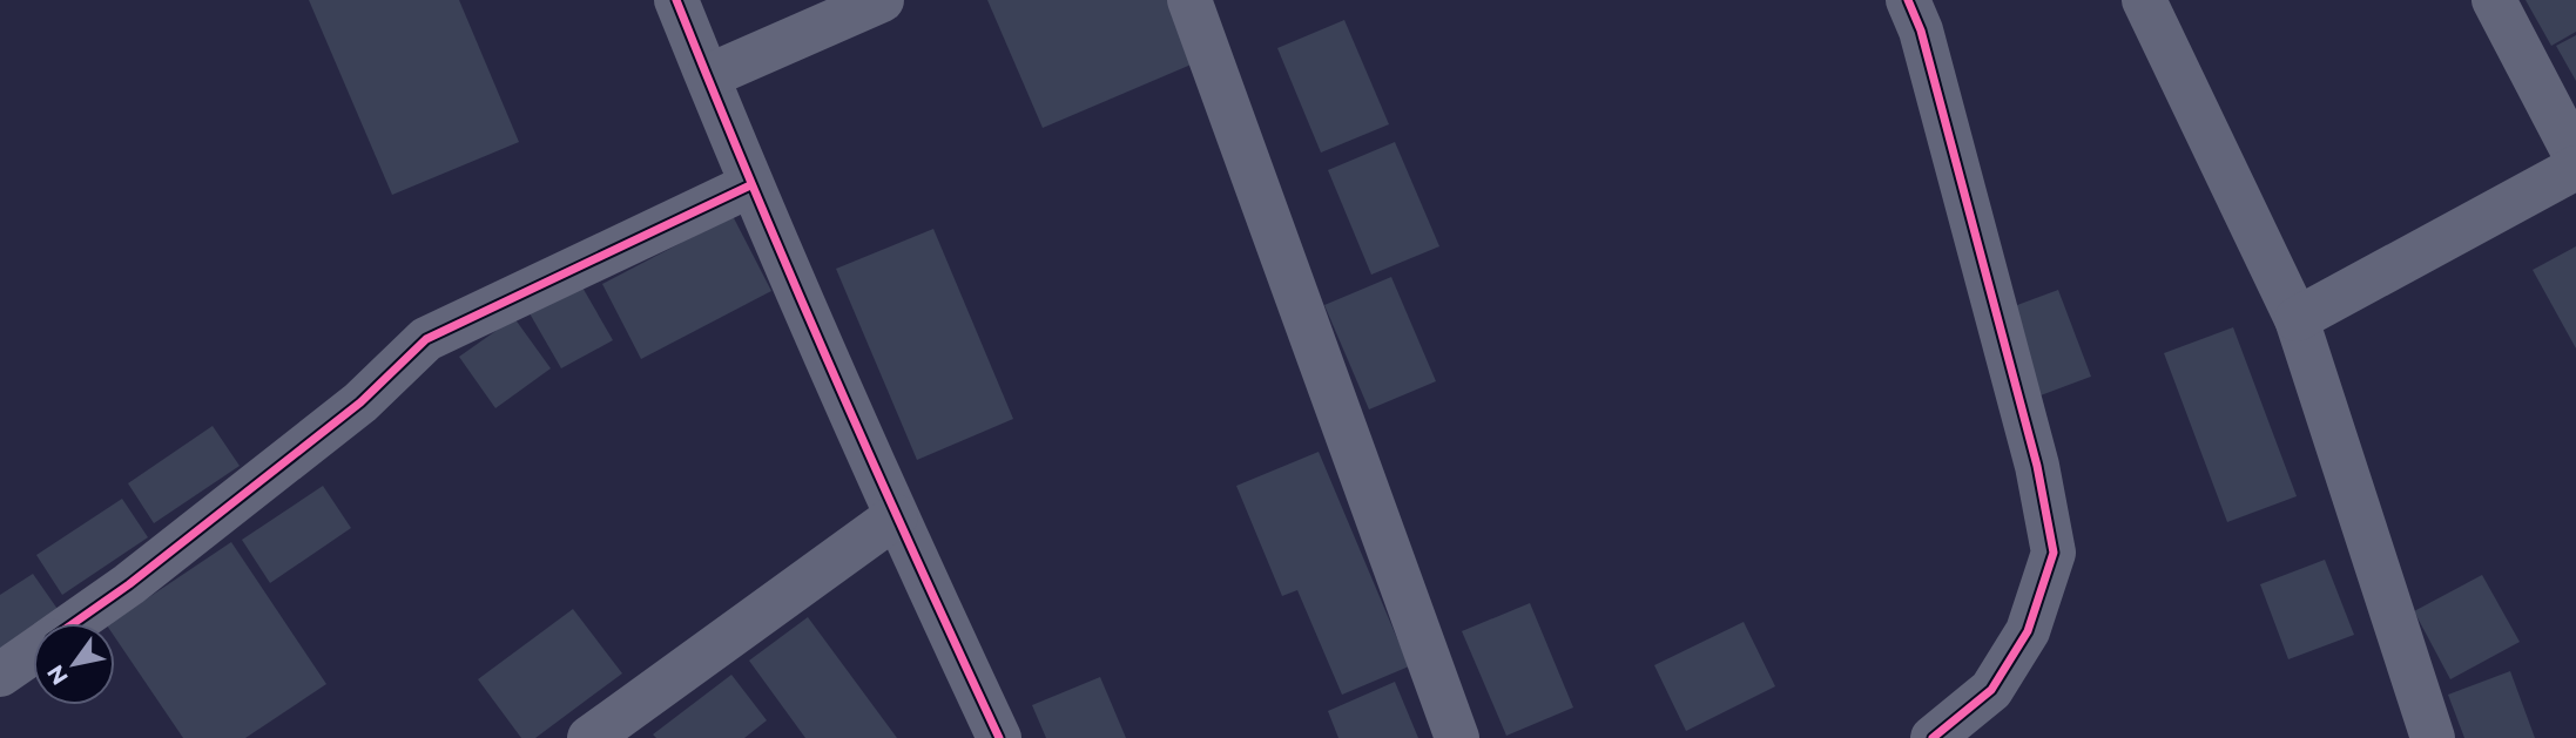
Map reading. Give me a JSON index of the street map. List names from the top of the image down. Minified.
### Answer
{"north":"bottom left"}
